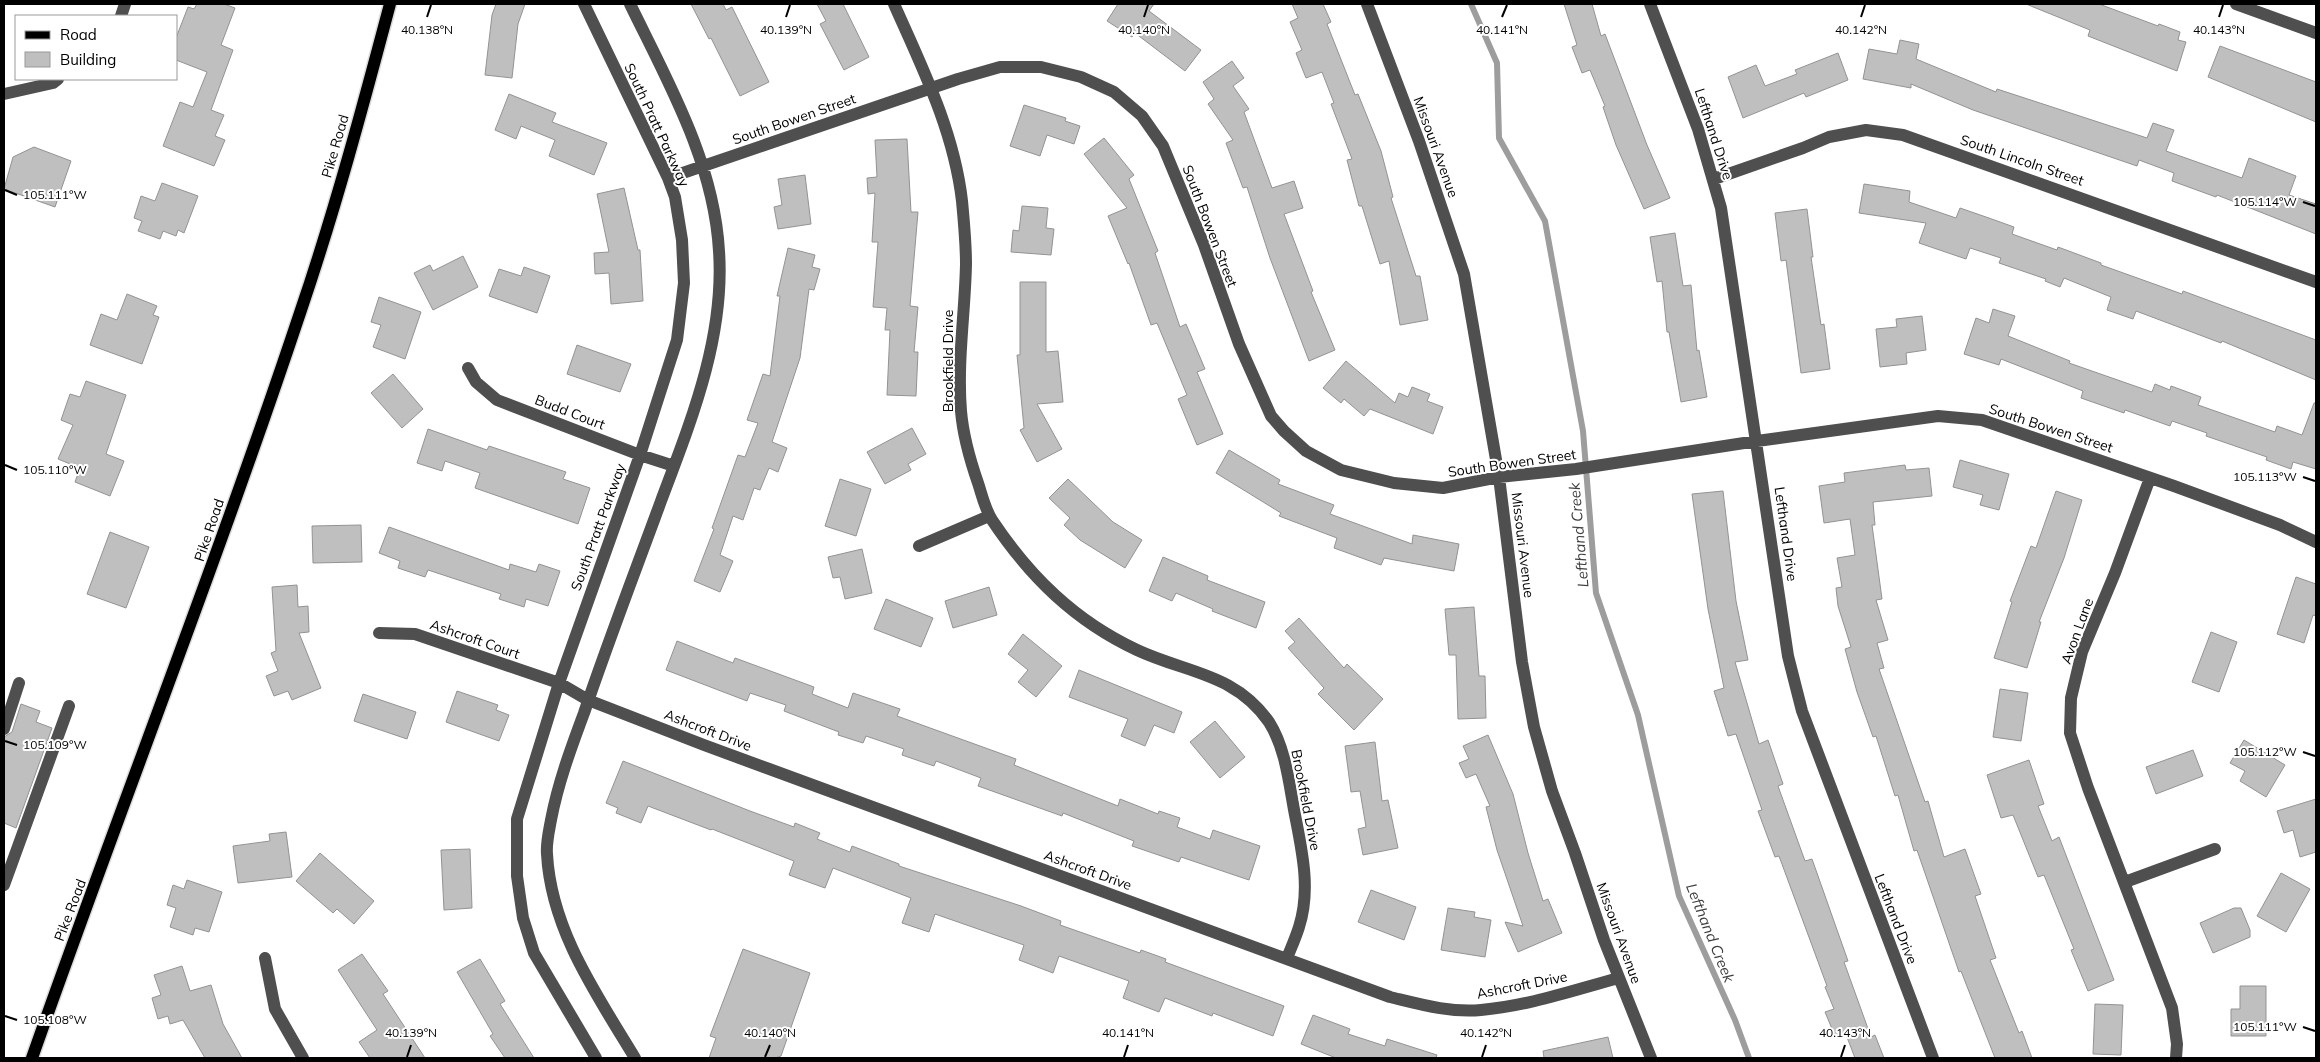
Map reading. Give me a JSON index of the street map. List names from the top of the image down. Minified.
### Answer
{"streets":{"main road":["Pike Road"],"street":["South Bowen Street","South Pratt Parkway","Lefthand Drive","Missouri Avenue","South Lincoln Street","Brookfield Drive","Budd Court","Avon Lane","Ashcroft Court","Ashcroft Drive"]},"crossings":[["South Bowen Street","South Pratt Parkway"],["South Bowen Street","Lefthand Drive"],["South Bowen Street","Missouri Avenue"],["South Bowen Street","Brookfield Drive"],["South Bowen Street","Avon Lane"],["South Pratt Parkway","Budd Court"],["South Pratt Parkway","Ashcroft Court"],["South Pratt Parkway","Ashcroft Drive"],["Lefthand Drive","South Lincoln Street"],["Missouri Avenue","Ashcroft Drive"],["Brookfield Drive","Ashcroft Drive"],["Ashcroft Court","Ashcroft Drive"]],"water":["Lefthand Creek"],"legend":["Road","Building"],"coordinates":["40.138°N","40.142°N","40.143°N","40.139°N","40.140°N","40.141°N","105.111°W","105.114°W","105.110°W","105.113°W","105.109°W","105.112°W","105.108°W"]}
